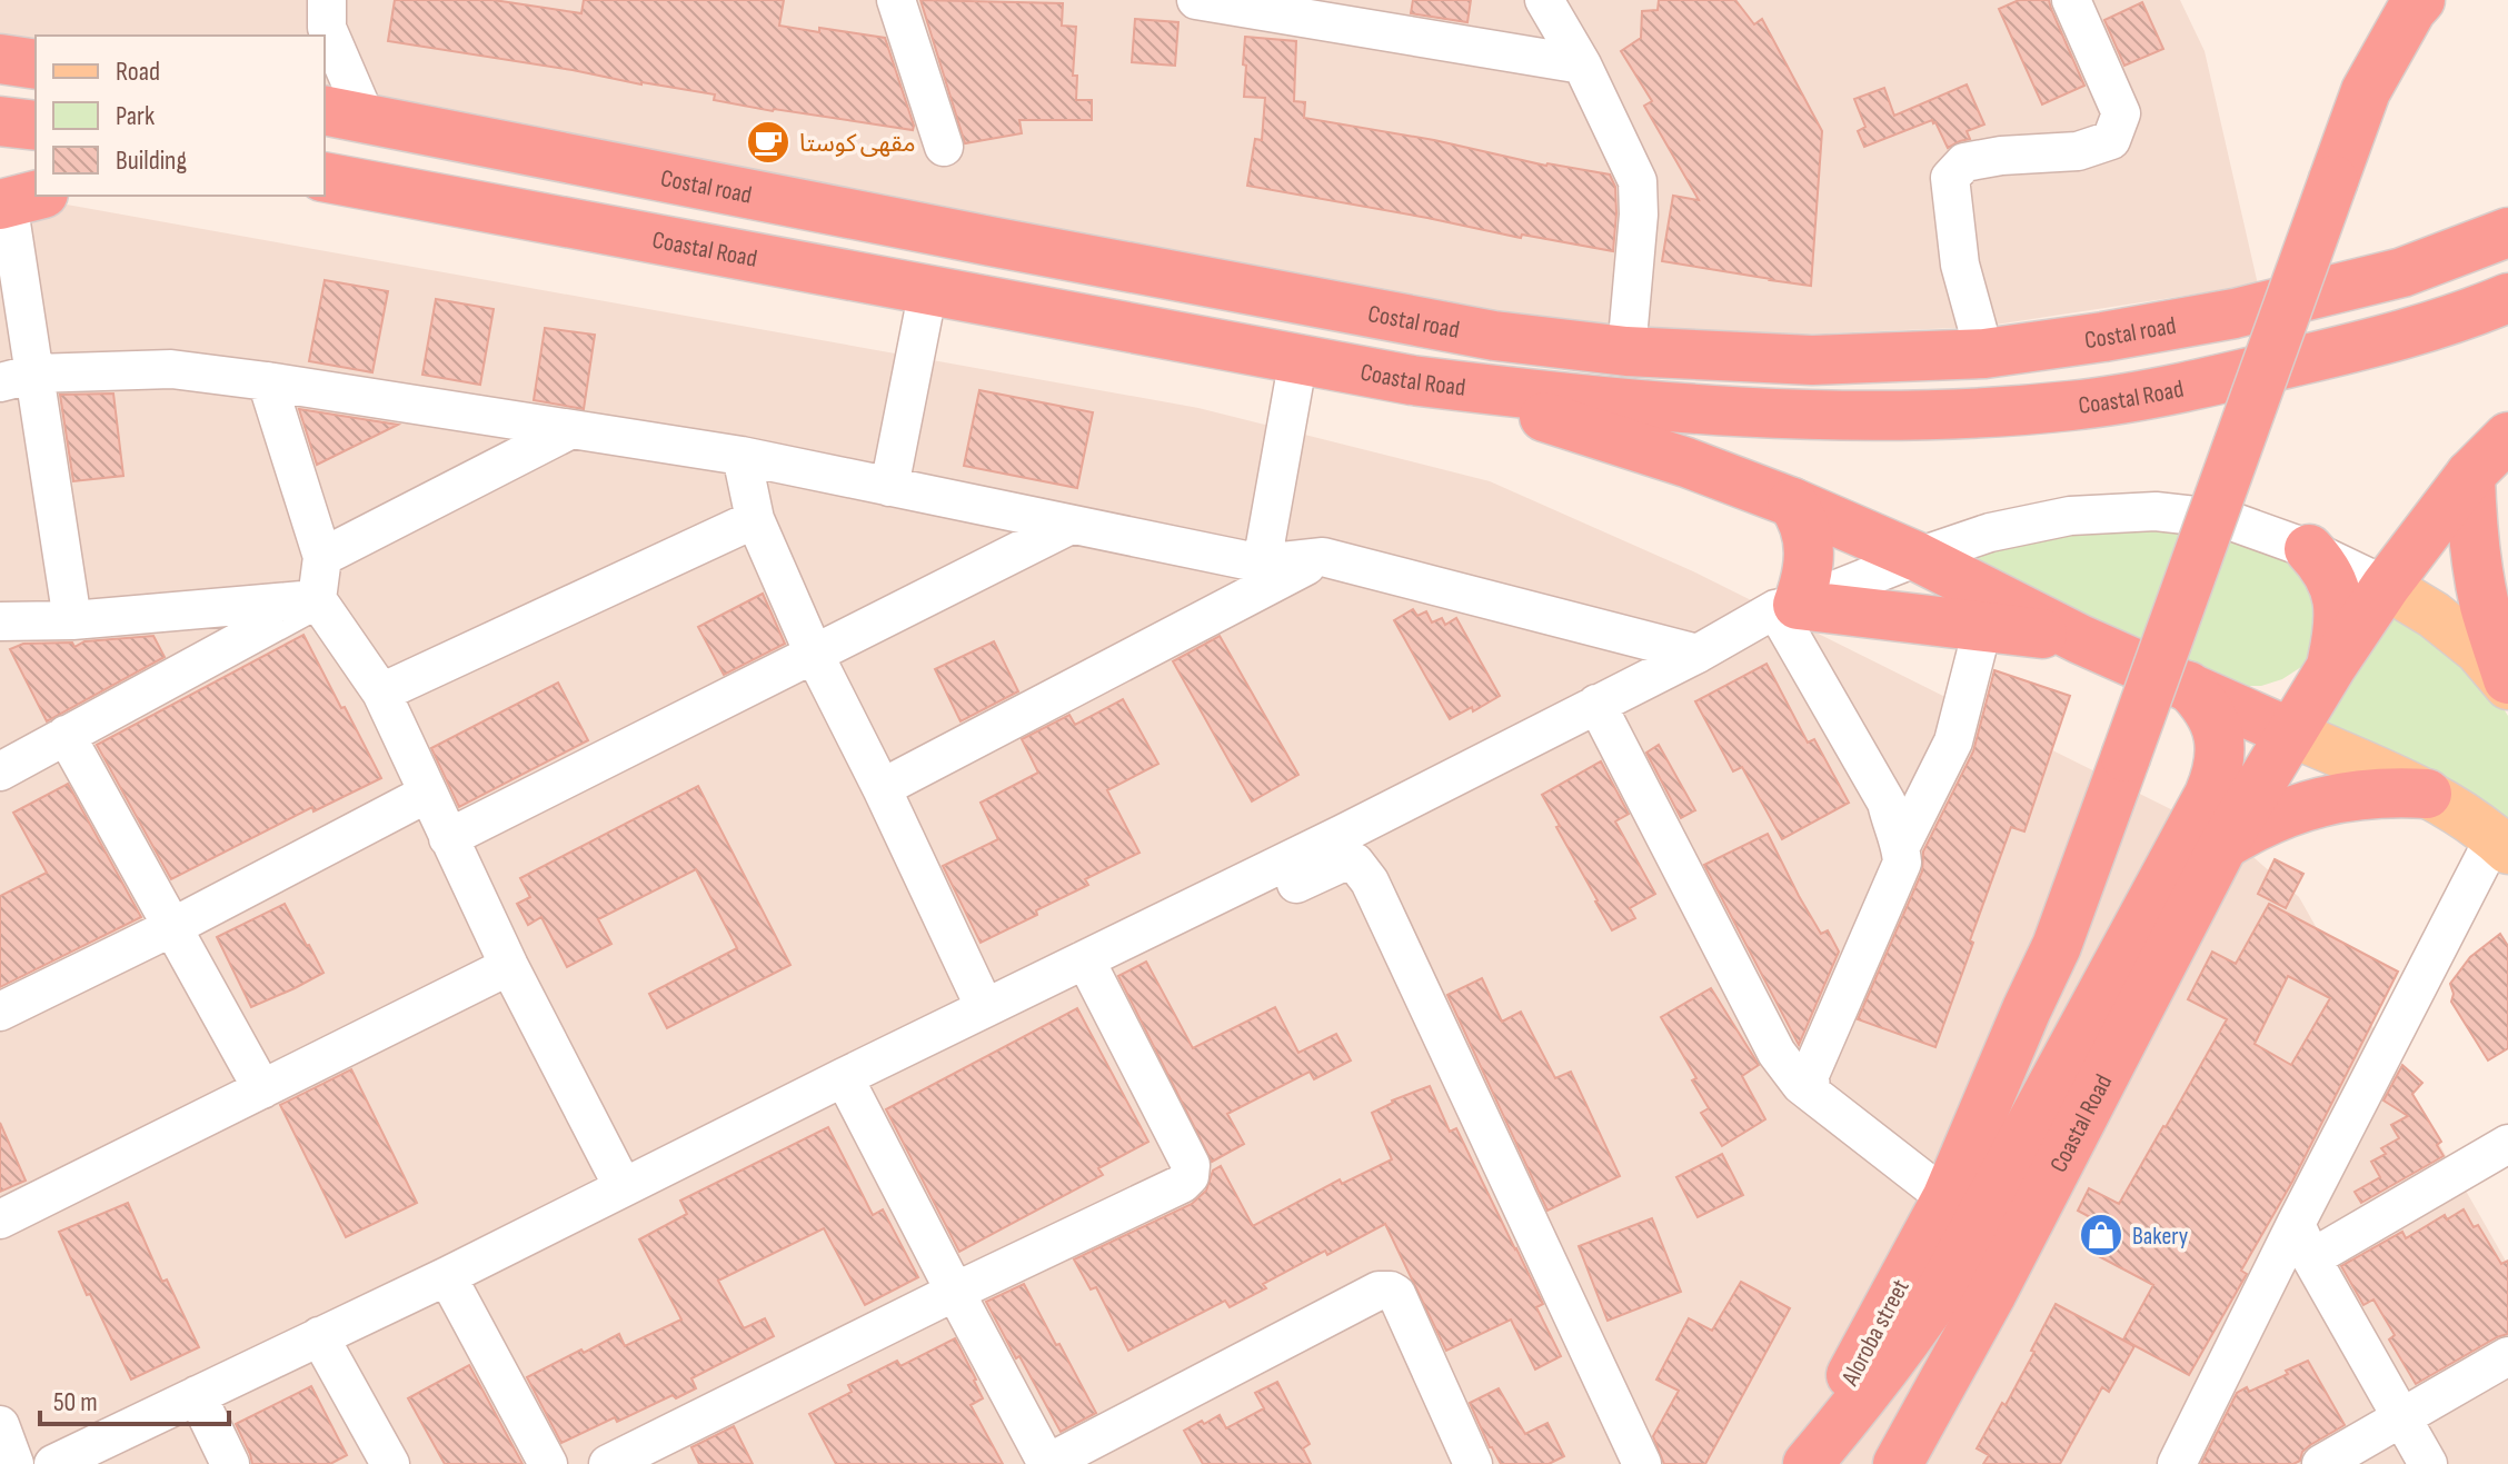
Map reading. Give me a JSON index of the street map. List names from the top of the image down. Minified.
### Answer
{"streets":{"highway":["Costal road","Coastal Road","Aloroba street"]},"places":{"cafe":["مقهى كوستا"],"shop":["Bakery"]},"legend":["Road","Park","Building"],"scale_bar":"50 m"}
